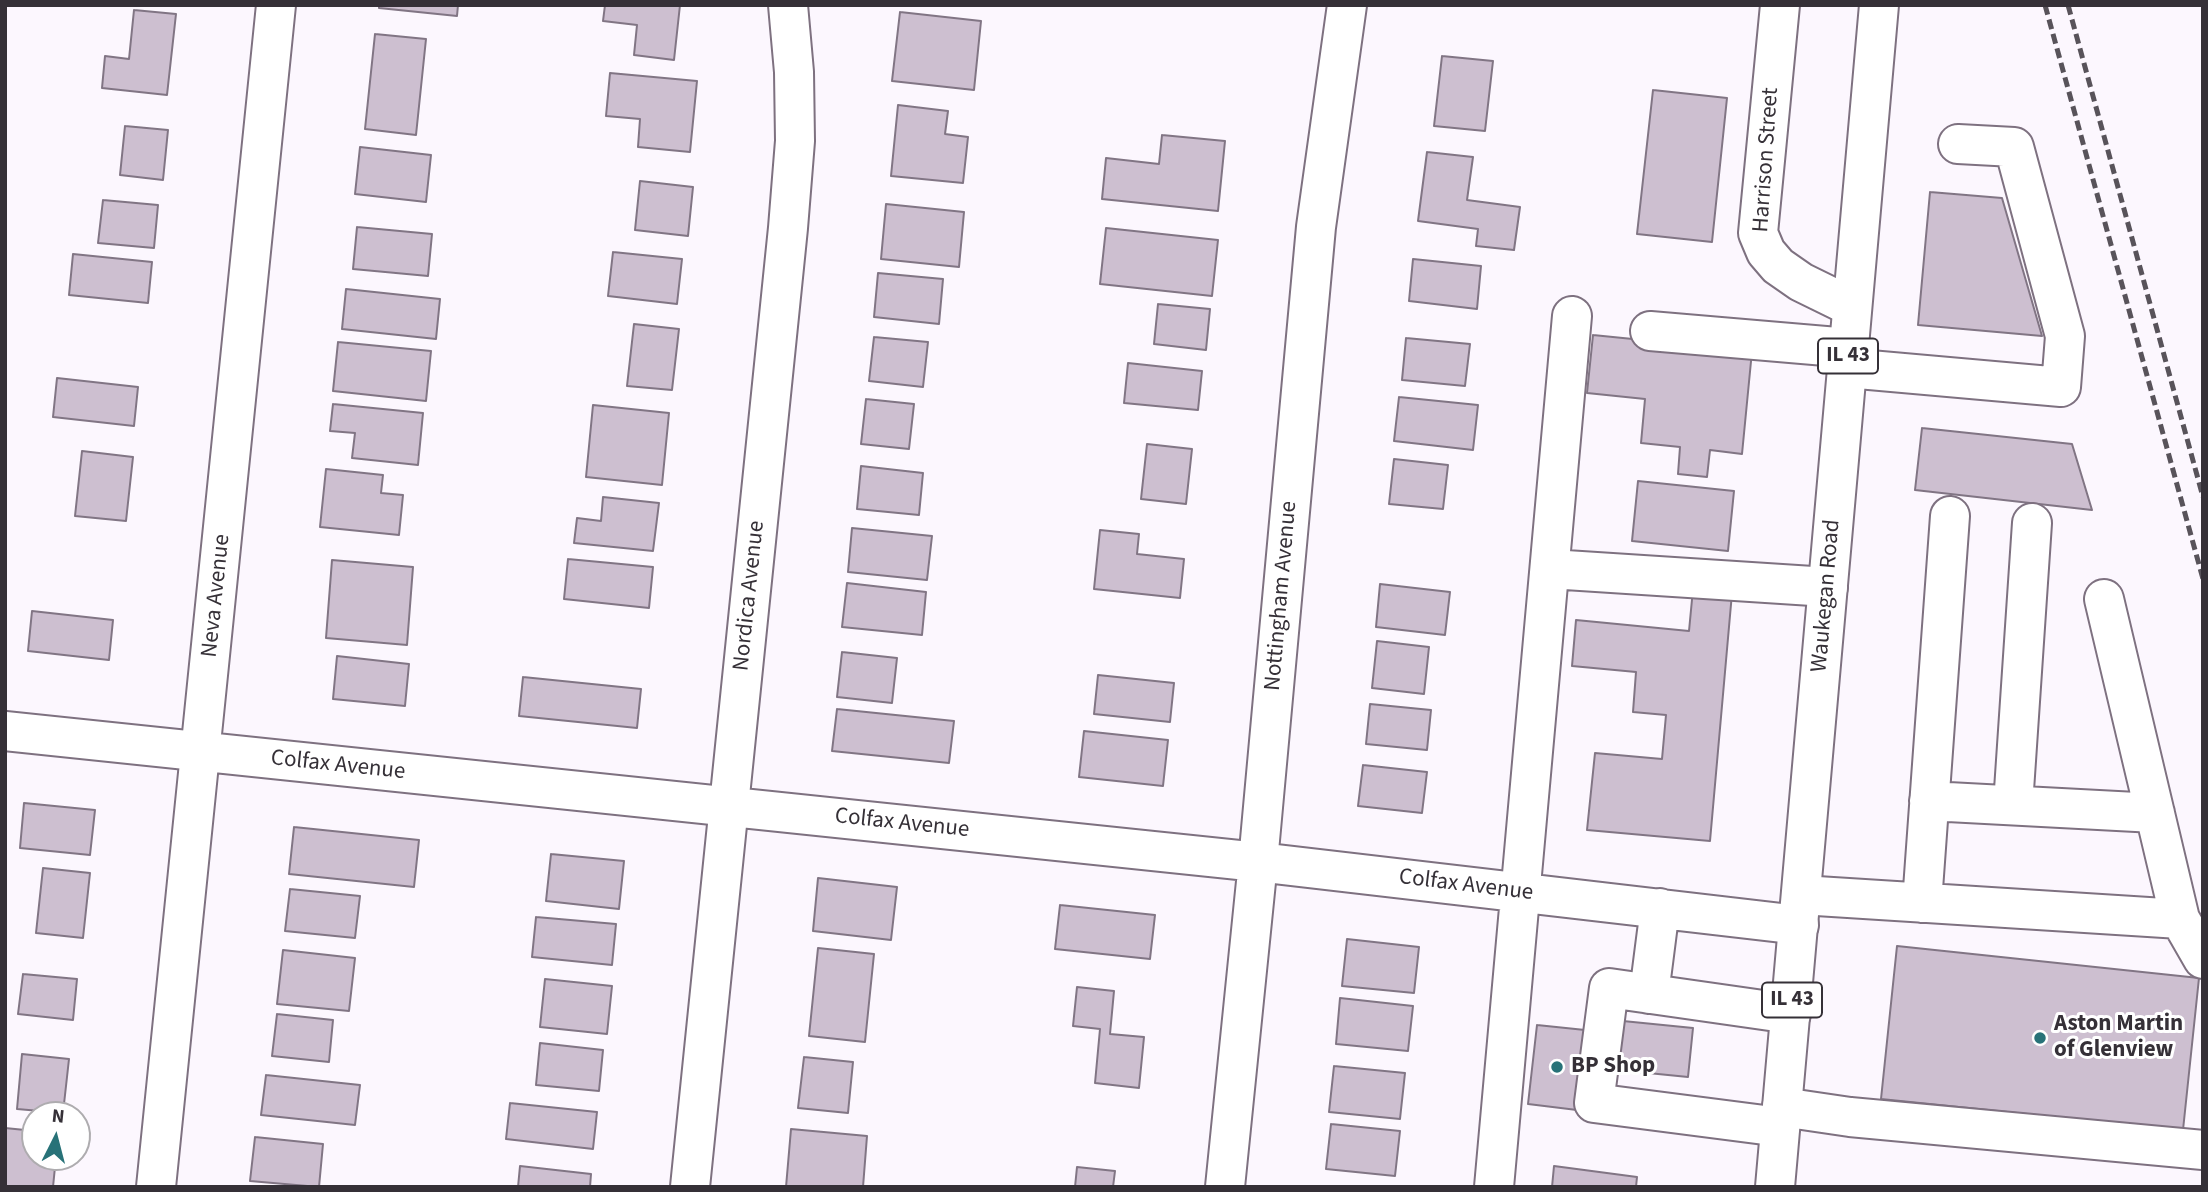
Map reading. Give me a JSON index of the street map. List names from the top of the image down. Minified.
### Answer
{"streets":{"street":["Harrison Street","IL 43","Neva Avenue","Nordica Avenue","Nottingham Avenue","Waukegan Road","Colfax Avenue"]},"crossings":[["Harrison Street","Waukegan Road"],["Neva Avenue","Colfax Avenue"],["Nordica Avenue","Colfax Avenue"],["Nottingham Avenue","Colfax Avenue"],["Waukegan Road","Colfax Avenue"]],"places":["Aston Martin of Glenview","BP Shop"],"north":"top"}
